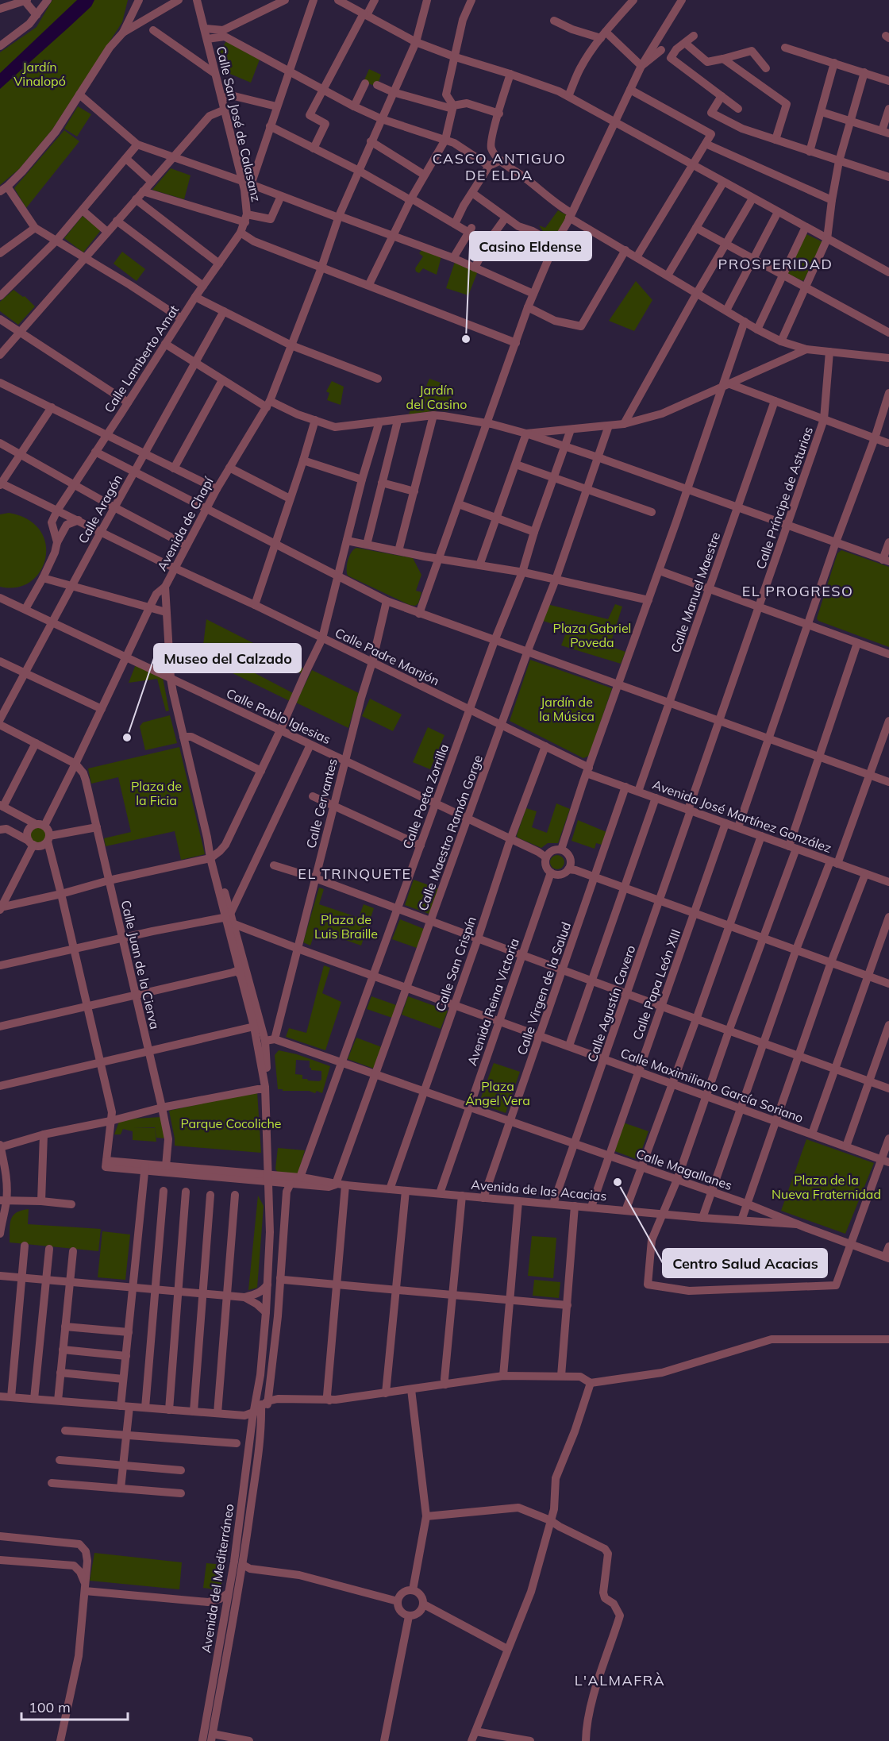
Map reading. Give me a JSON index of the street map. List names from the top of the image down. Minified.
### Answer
{"streets":{"street":["Calle San José de Calasanz","Calle Lamberto Amat","Calle Príncipe de Asturias","Calle Aragón","Avenida de Chapí","Calle Manuel Maestre","Calle Padre Manjón","Calle Pablo Iglesias","Calle Poeta Zorrilla","Calle Cervantes","Avenida José Martínez González","Calle Maestro Ramón Gorge","Calle San Crispín","Calle Juan de la Cierva","Calle Papa León XIII","Calle Virgen de la Salud","Avenida Reina Victoria","Calle Agustín Cavero","Calle Maximiliano García Soriano","Calle Magallanes","Avenida de las Acacias","Avenida del Mediterráneo"]},"crossings":[["Calle San José de Calasanz","Calle Lamberto Amat"],["Calle Lamberto Amat","Calle Padre Manjón"],["Calle Príncipe de Asturias","Avenida José Martínez González"],["Calle Príncipe de Asturias","Calle Agustín Cavero"],["Calle Aragón","Calle Padre Manjón"],["Calle Aragón","Calle Pablo Iglesias"],["Avenida de Chapí","Calle Padre Manjón"],["Avenida de Chapí","Calle Pablo Iglesias"],["Avenida de Chapí","Calle Cervantes"],["Avenida de Chapí","Calle Maximiliano García Soriano"],["Avenida de Chapí","Calle Magallanes"],["Avenida de Chapí","Avenida de las Acacias"],["Avenida de Chapí","Avenida del Mediterráneo"],["Calle Manuel Maestre","Avenida José Martínez González"],["Calle Padre Manjón","Calle Poeta Zorrilla"],["Calle Padre Manjón","Calle Cervantes"],["Calle Padre Manjón","Avenida José Martínez González"],["Calle Padre Manjón","Calle Maestro Ramón Gorge"],["Calle Padre Manjón","Calle San Crispín"],["Calle Pablo Iglesias","Calle Poeta Zorrilla"],["Calle Pablo Iglesias","Calle Cervantes"],["Calle Pablo Iglesias","Calle Maestro Ramón Gorge"],["Calle Pablo Iglesias","Calle San Crispín"],["Calle Pablo Iglesias","Avenida Reina Victoria"],["Calle Poeta Zorrilla","Calle Maximiliano García Soriano"],["Calle Poeta Zorrilla","Calle Magallanes"],["Calle Poeta Zorrilla","Avenida de las Acacias"],["Calle Cervantes","Calle Maximiliano García Soriano"],["Calle Cervantes","Calle Magallanes"],["Avenida José Martínez González","Calle Papa León XIII"],["Avenida José Martínez González","Calle Virgen de la Salud"],["Avenida José Martínez González","Calle Agustín Cavero"],["Calle Maestro Ramón Gorge","Calle Maximiliano García Soriano"],["Calle Maestro Ramón Gorge","Calle Magallanes"],["Calle Maestro Ramón Gorge","Avenida de las Acacias"],["Calle San Crispín","Calle Maximiliano García Soriano"],["Calle San Crispín","Calle Magallanes"],["Calle San Crispín","Avenida de las Acacias"],["Calle Papa León XIII","Calle Maximiliano García Soriano"],["Calle Papa León XIII","Calle Magallanes"],["Calle Papa León XIII","Avenida de las Acacias"],["Calle Virgen de la Salud","Calle Maximiliano García Soriano"],["Calle Virgen de la Salud","Calle Magallanes"],["Calle Virgen de la Salud","Avenida de las Acacias"],["Avenida Reina Victoria","Calle Maximiliano García Soriano"],["Avenida Reina Victoria","Calle Magallanes"],["Avenida Reina Victoria","Avenida de las Acacias"],["Calle Agustín Cavero","Calle Maximiliano García Soriano"],["Calle Agustín Cavero","Calle Magallanes"],["Calle Agustín Cavero","Avenida de las Acacias"],["Calle Magallanes","Avenida de las Acacias"]],"districts":["CASCO ANTIGUO DE ELDA","PROSPERIDAD","EL PROGRESO","EL TRINQUETE","L'ALMAFRÀ"],"parks":["Jardín Vinalopó","Jardín del Casino","Plaza Gabriel Poveda","Jardín de la Música","Plaza de la Ficia","Plaza de Luis Braille","Plaza Ángel Vera","Parque Cocoliche","Plaza de la Nueva Fraternidad"],"places":["Casino Eldense","Museo del Calzado","Centro Salud Acacias"],"scale_bar":"100 m"}
